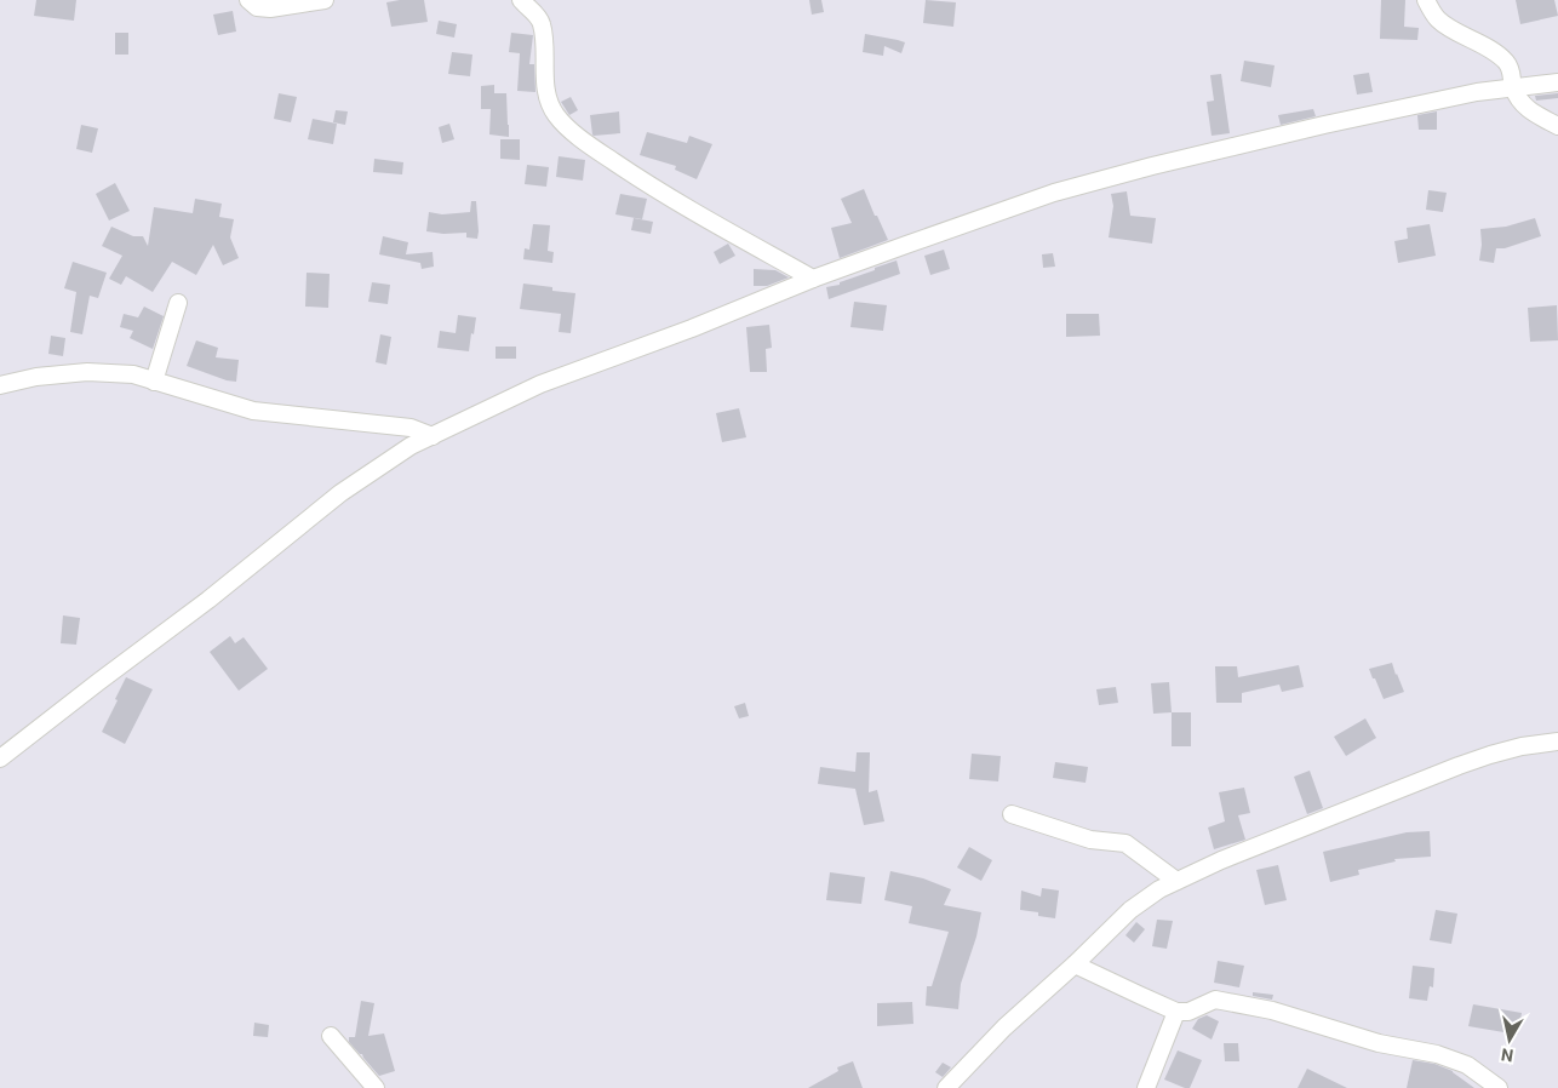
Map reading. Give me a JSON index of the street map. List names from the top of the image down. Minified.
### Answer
{"north":"bottom"}
